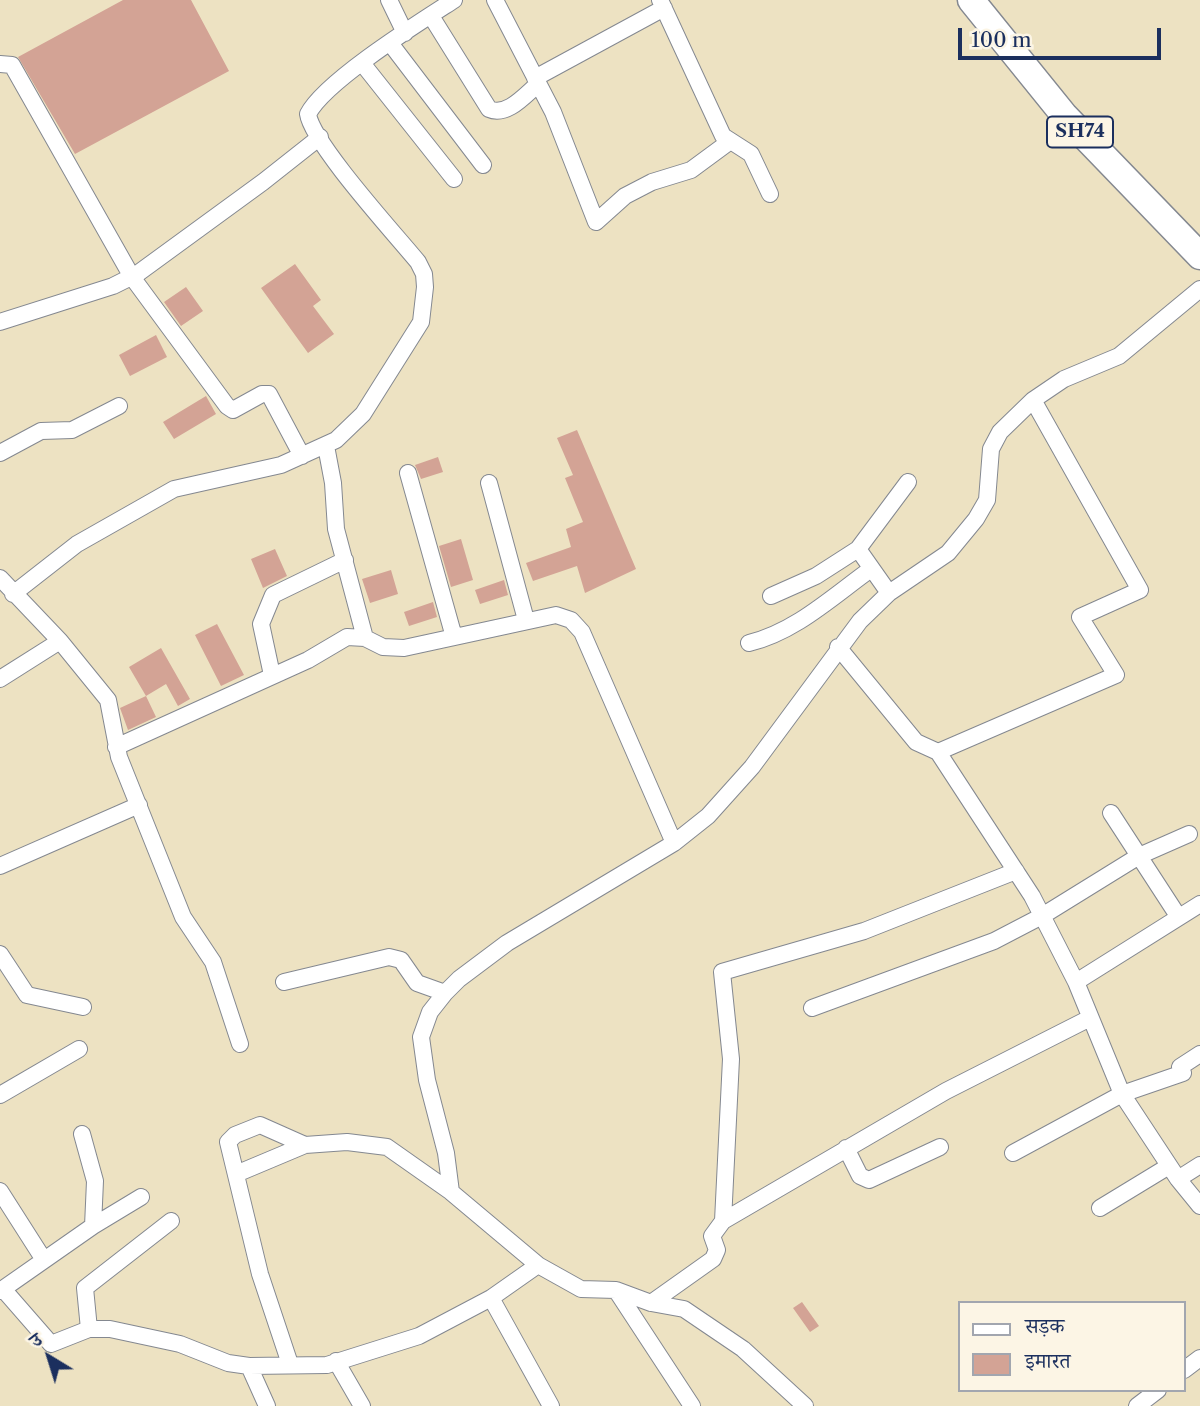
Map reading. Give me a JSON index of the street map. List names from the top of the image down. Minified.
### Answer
{"streets":{"main road":["SH74"]},"legend":["सड़क","इमारत"],"scale_bar":"100 m","north":"top left"}
